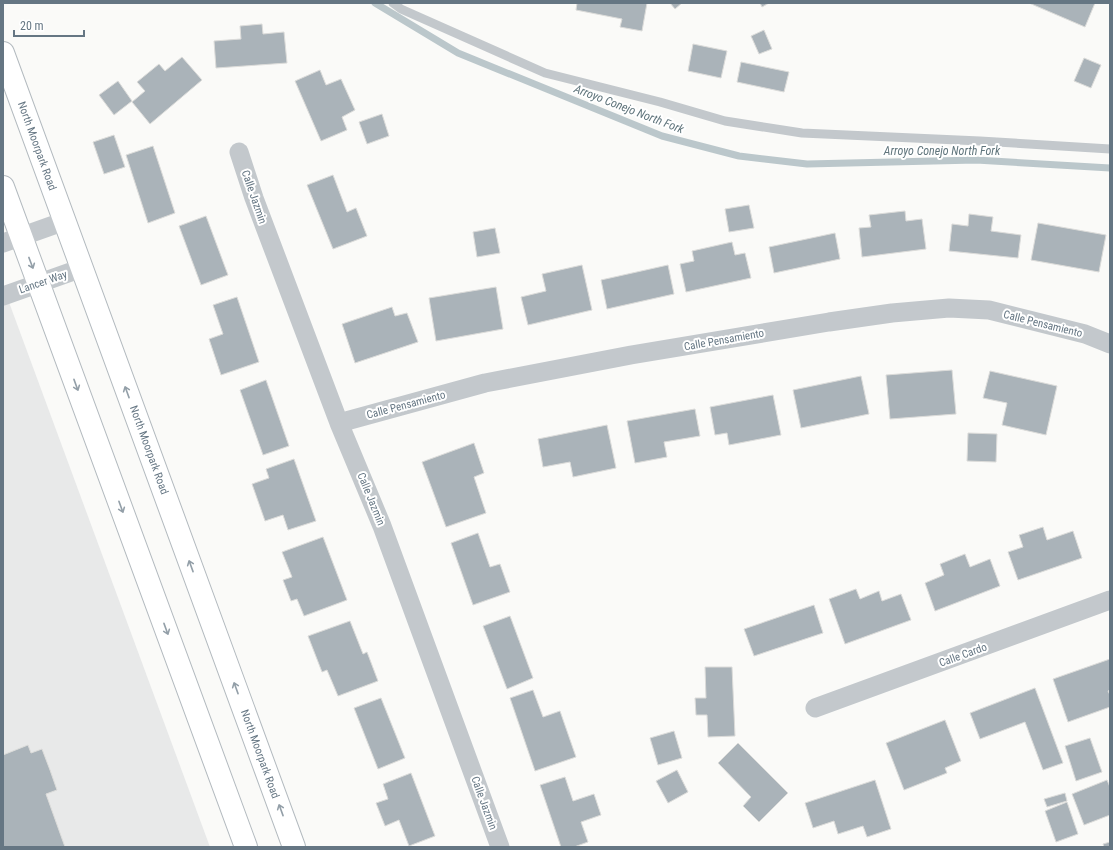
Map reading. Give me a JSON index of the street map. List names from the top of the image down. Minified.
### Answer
{"streets":{"main road":["North Moorpark Road"],"street":["Calle Jazmin","Lancer Way","Calle Pensamiento","Calle Cardo"]},"crossings":[["North Moorpark Road","Lancer Way"],["Calle Jazmin","Calle Pensamiento"]],"water":["Arroyo Conejo North Fork"],"scale_bar":"20 m"}
